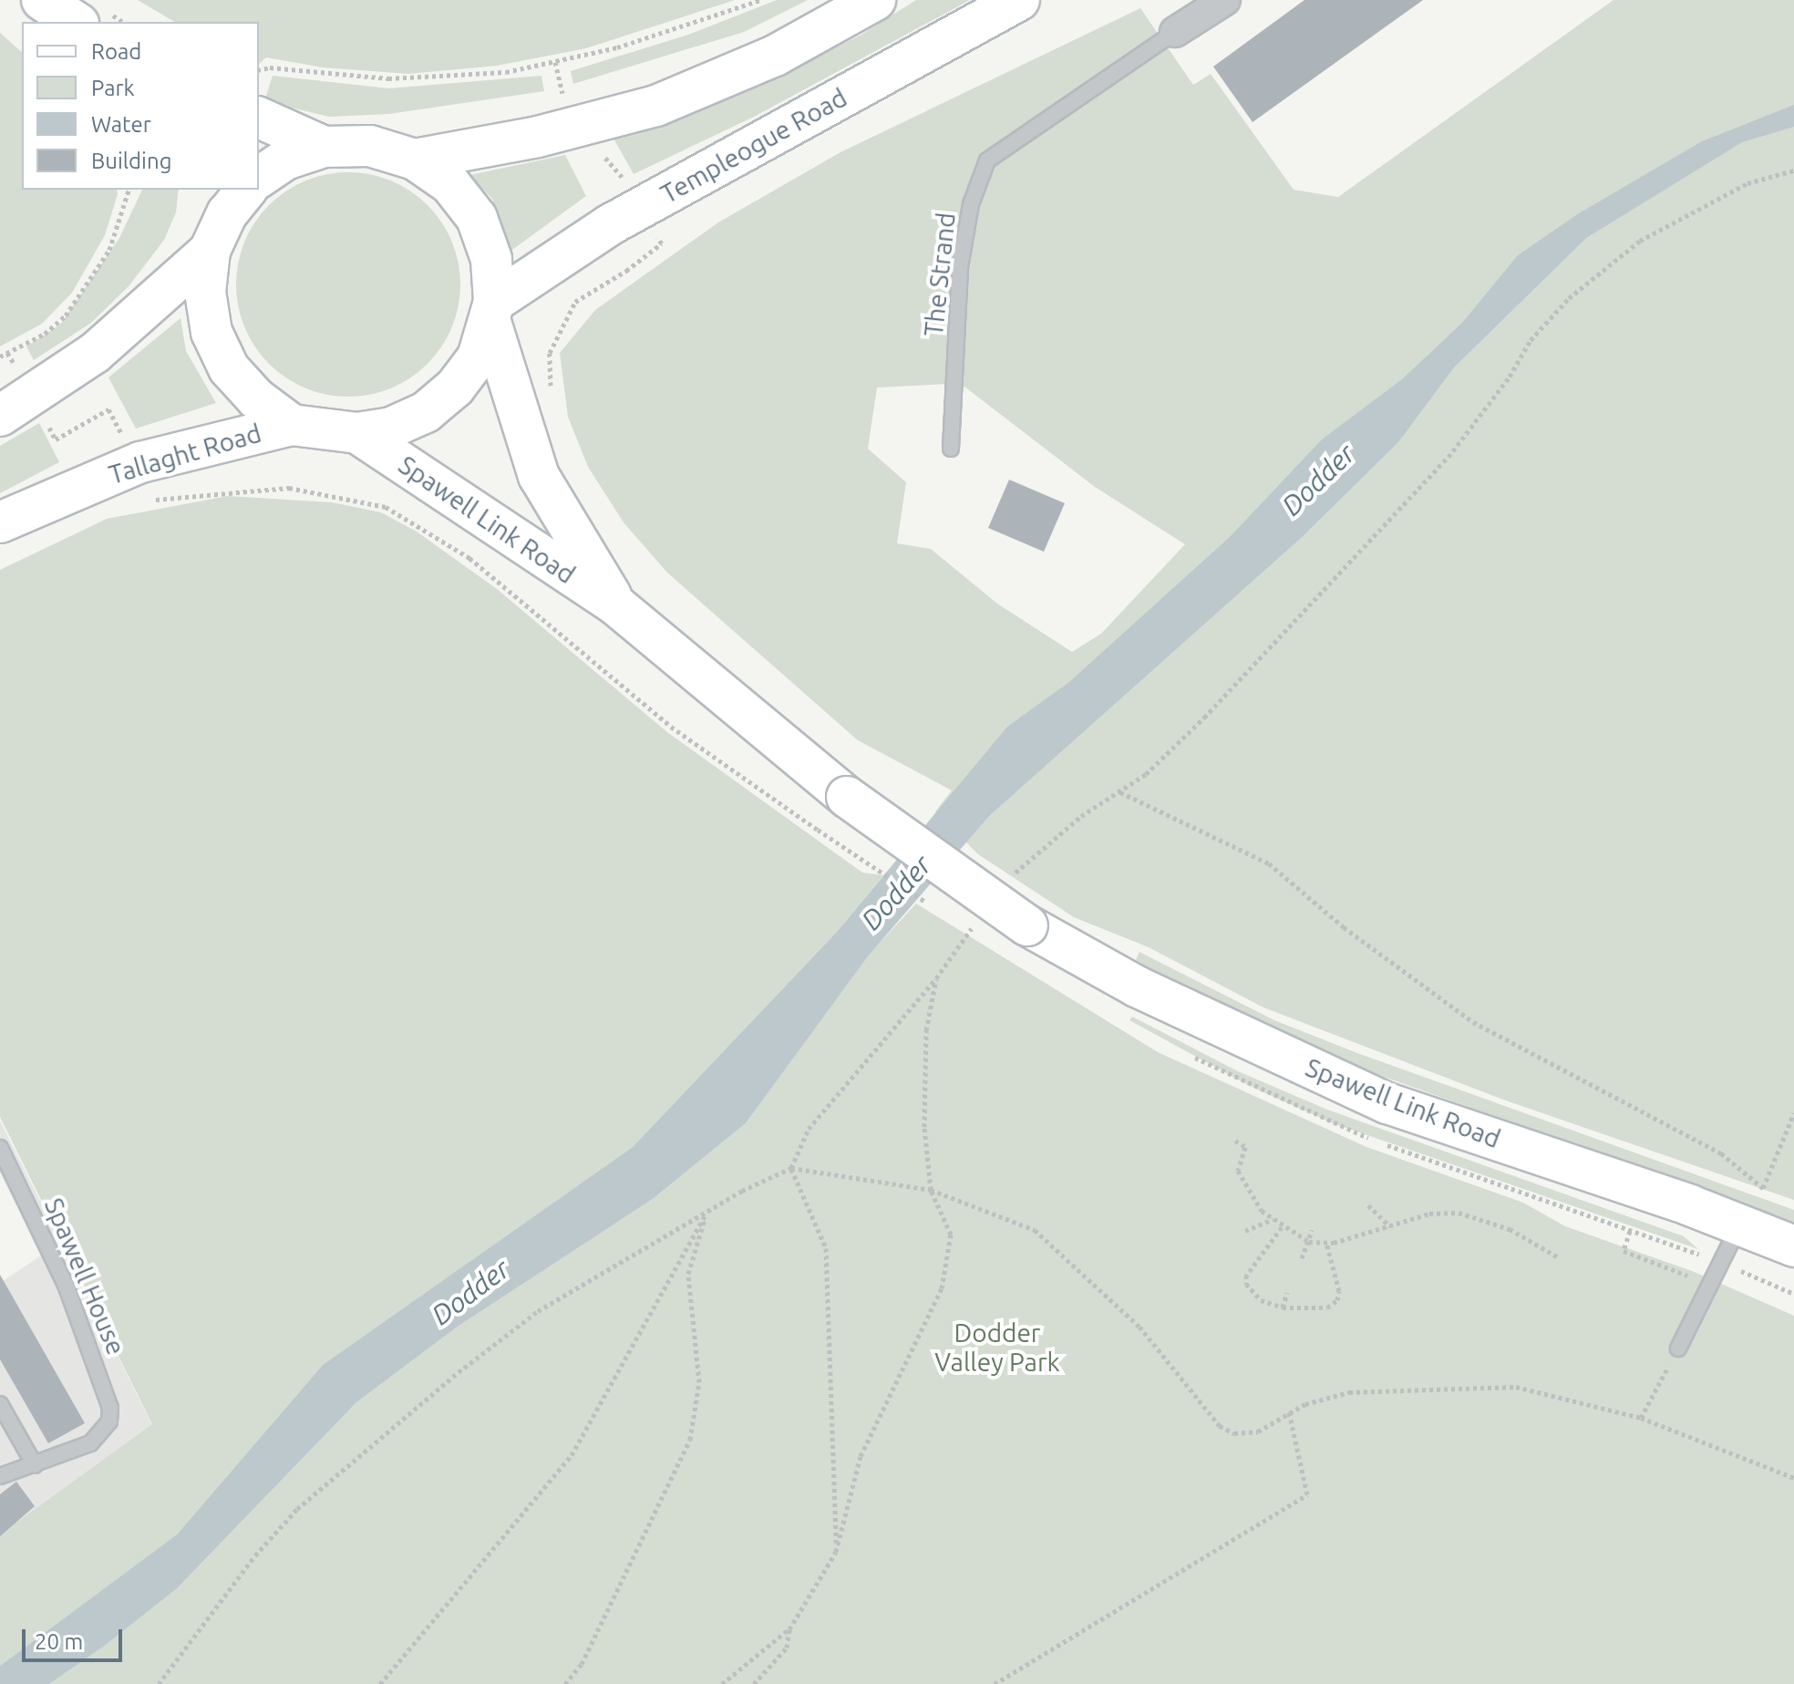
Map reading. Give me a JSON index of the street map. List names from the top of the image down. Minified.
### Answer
{"streets":{"main road":["Templeogue Road","Tallaght Road","Spawell Link Road"],"lane":["The Strand","Spawell House"]},"crossings":[["Templeogue Road","Spawell Link Road"]],"water":["Dodder"],"parks":["Dodder Valley Park"],"legend":["Road","Park","Water","Building"],"scale_bar":"20 m"}
